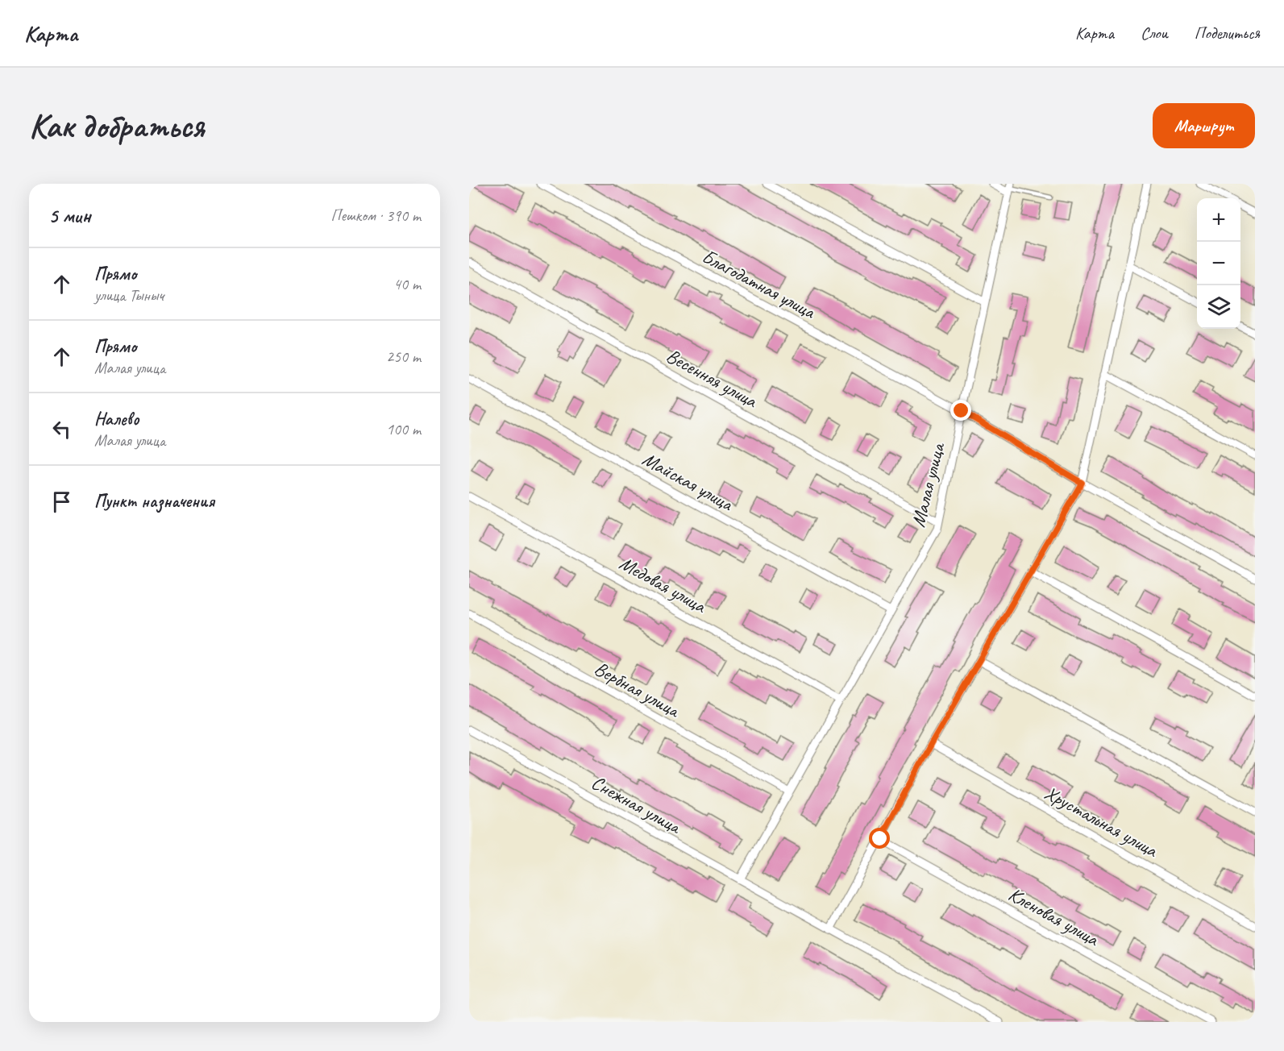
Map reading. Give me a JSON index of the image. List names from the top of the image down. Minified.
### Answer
{"streets":{"street":["Благодатная улица","Весенняя улица","Майская улица","Малая улица","Медовая улица","Вербная улица","Снежная улица","Хрустальная улица","Кленовая улица"]},"crossings":[["Благодатная улица","Малая улица"],["Весенняя улица","Малая улица"],["Майская улица","Малая улица"],["Малая улица","Медовая улица"],["Малая улица","Вербная улица"],["Малая улица","Снежная улица"]],"page":{"header":"Карта","nav":["Карта","Слои","Поделиться"],"buttons":"Маршрут","title":"Как добраться","heading":["5 мин","Пешком · 390 m"],"map_buttons":["+","−"],"list":[["Прямо","улица Тыныч","40 m"],["Прямо","Малая улица","250 m"],["Налево","Малая улица","100 m"],"Пункт назначения"]}}
